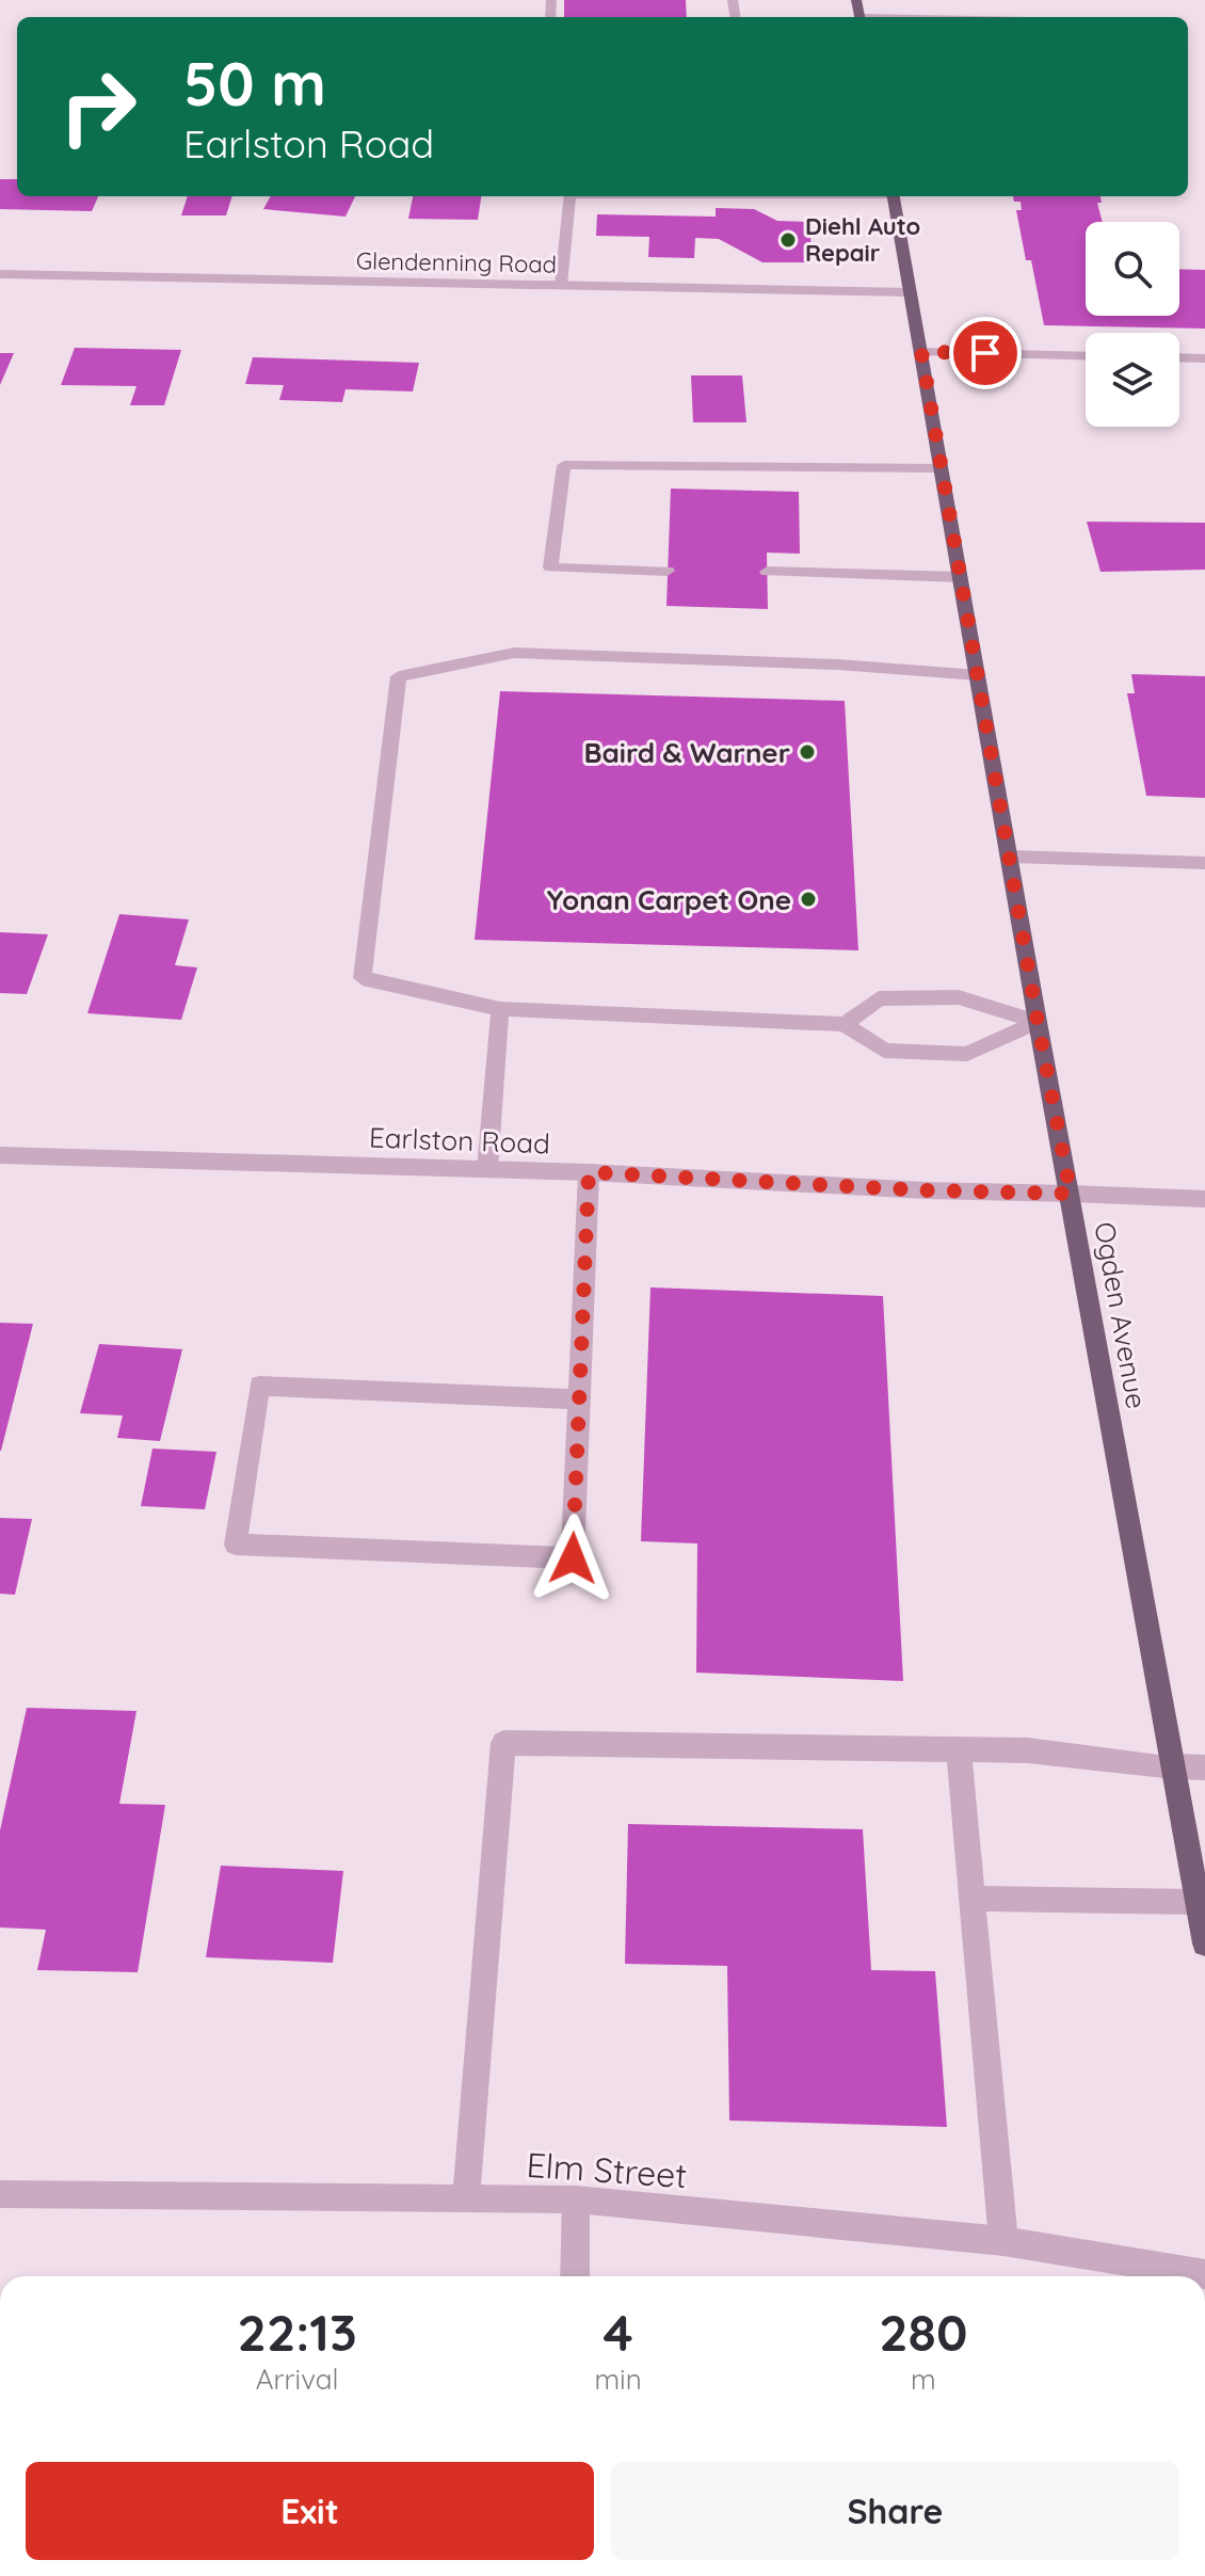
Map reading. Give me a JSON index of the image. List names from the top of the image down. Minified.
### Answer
{"streets":{"main road":["Ogden Avenue"],"street":["Glendenning Road","Earlston Road","Elm Street"]},"crossings":[["Glendenning Road","Ogden Avenue"],["Earlston Road","Ogden Avenue"]],"places":["Diehl Auto Repair","Baird & Warner","Yonan Carpet One"],"page":{"turn":["50 m","Earlston Road"],"eta":["22:13","Arrival","4","min","280","m"],"buttons":["Exit","Share"]}}
